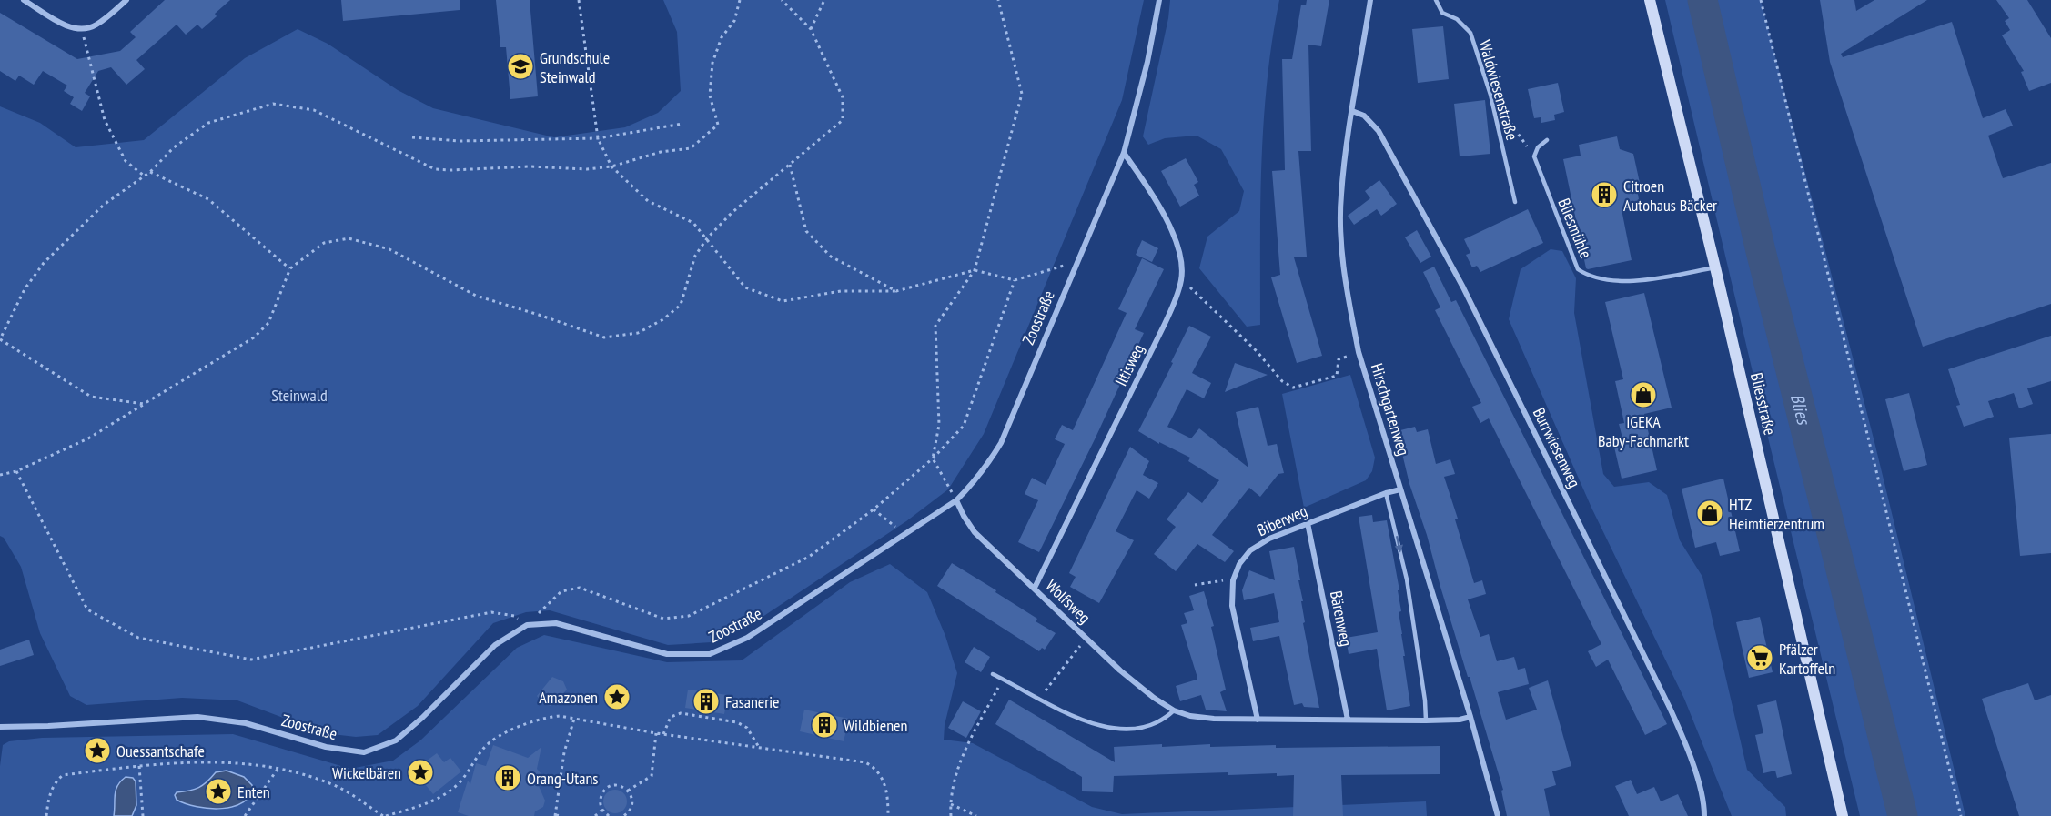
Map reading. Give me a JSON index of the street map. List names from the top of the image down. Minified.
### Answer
{"streets":{"main road":["Bliesstraße"],"street":["Zoostraße","Iltisweg","Hirschgartenweg","Burrwiesenweg","Biberweg","Wolfsweg","Bärenweg"],"lane":["Waldwiesenstraße","Bliesmühle"]},"crossings":[["Bliesmühle","Bliesstraße"],["Zoostraße","Iltisweg"],["Zoostraße","Wolfsweg"],["Iltisweg","Wolfsweg"],["Hirschgartenweg","Burrwiesenweg"],["Hirschgartenweg","Biberweg"],["Hirschgartenweg","Wolfsweg"],["Biberweg","Wolfsweg"],["Biberweg","Bärenweg"],["Wolfsweg","Bärenweg"]],"water":["Blies"],"parks":["Steinwald"],"places":{"school or university":["Grundschule Steinwald"],"building":["Citroen Autohaus Bäcker","Fasanerie","Wildbienen","Orang-Utans"],"shop":["IGEKA Baby-Fachmarkt","HTZ Heimtierzentrum"],"supermarket":["Pfälzer Kartoffeln"],"place":["Amazonen","Ouessantschafe","Wickelbären","Enten"]}}
